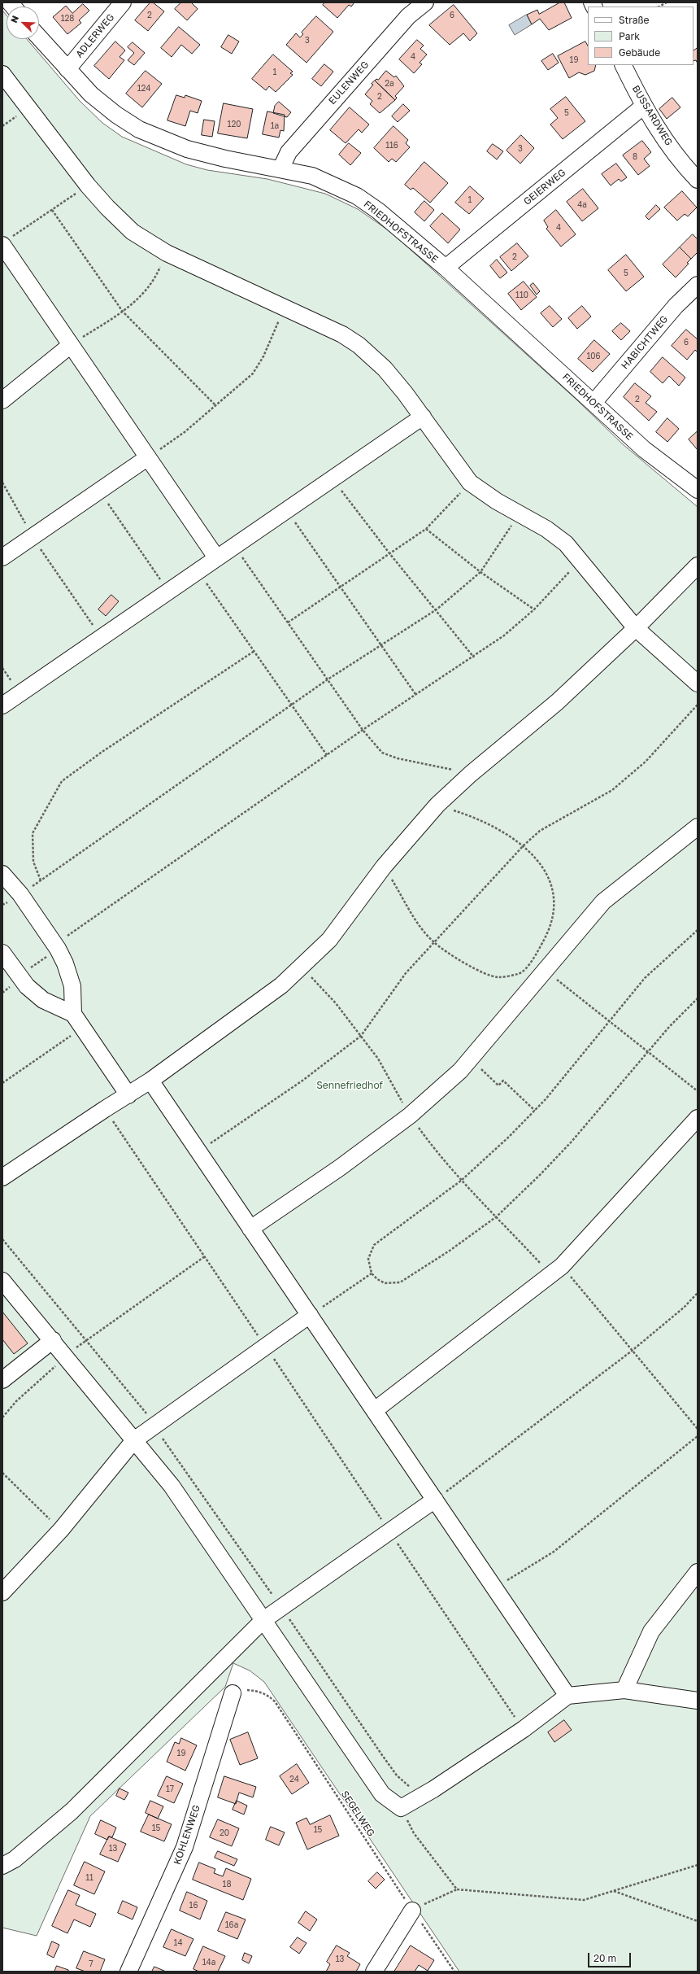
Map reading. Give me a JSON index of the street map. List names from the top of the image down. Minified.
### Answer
{"streets":{"street":["ADLERWEG","EULENWEG","BUSSARDWEG","GEIERWEG","FRIEDHOFSTRASSE","HABICHTWEG","KOHLENWEG"],"path":["SEGELWEG"]},"crossings":[["ADLERWEG","FRIEDHOFSTRASSE"],["EULENWEG","FRIEDHOFSTRASSE"],["BUSSARDWEG","GEIERWEG"],["GEIERWEG","FRIEDHOFSTRASSE"],["FRIEDHOFSTRASSE","HABICHTWEG"],["SEGELWEG","KOHLENWEG"]],"parks":["Sennefriedhof"],"house_numbers":["2","6","128","3","4","19","1","2a","124","2","5","120","1a","116","3","8","1","4a","4","2","5","110","6","106","2","19","24","17","15","15","20","13","11","18","16","16a","14","13","14a","7"],"legend":["Straße","Park","Gebäude"],"scale_bar":"20 m","north":"top left"}
